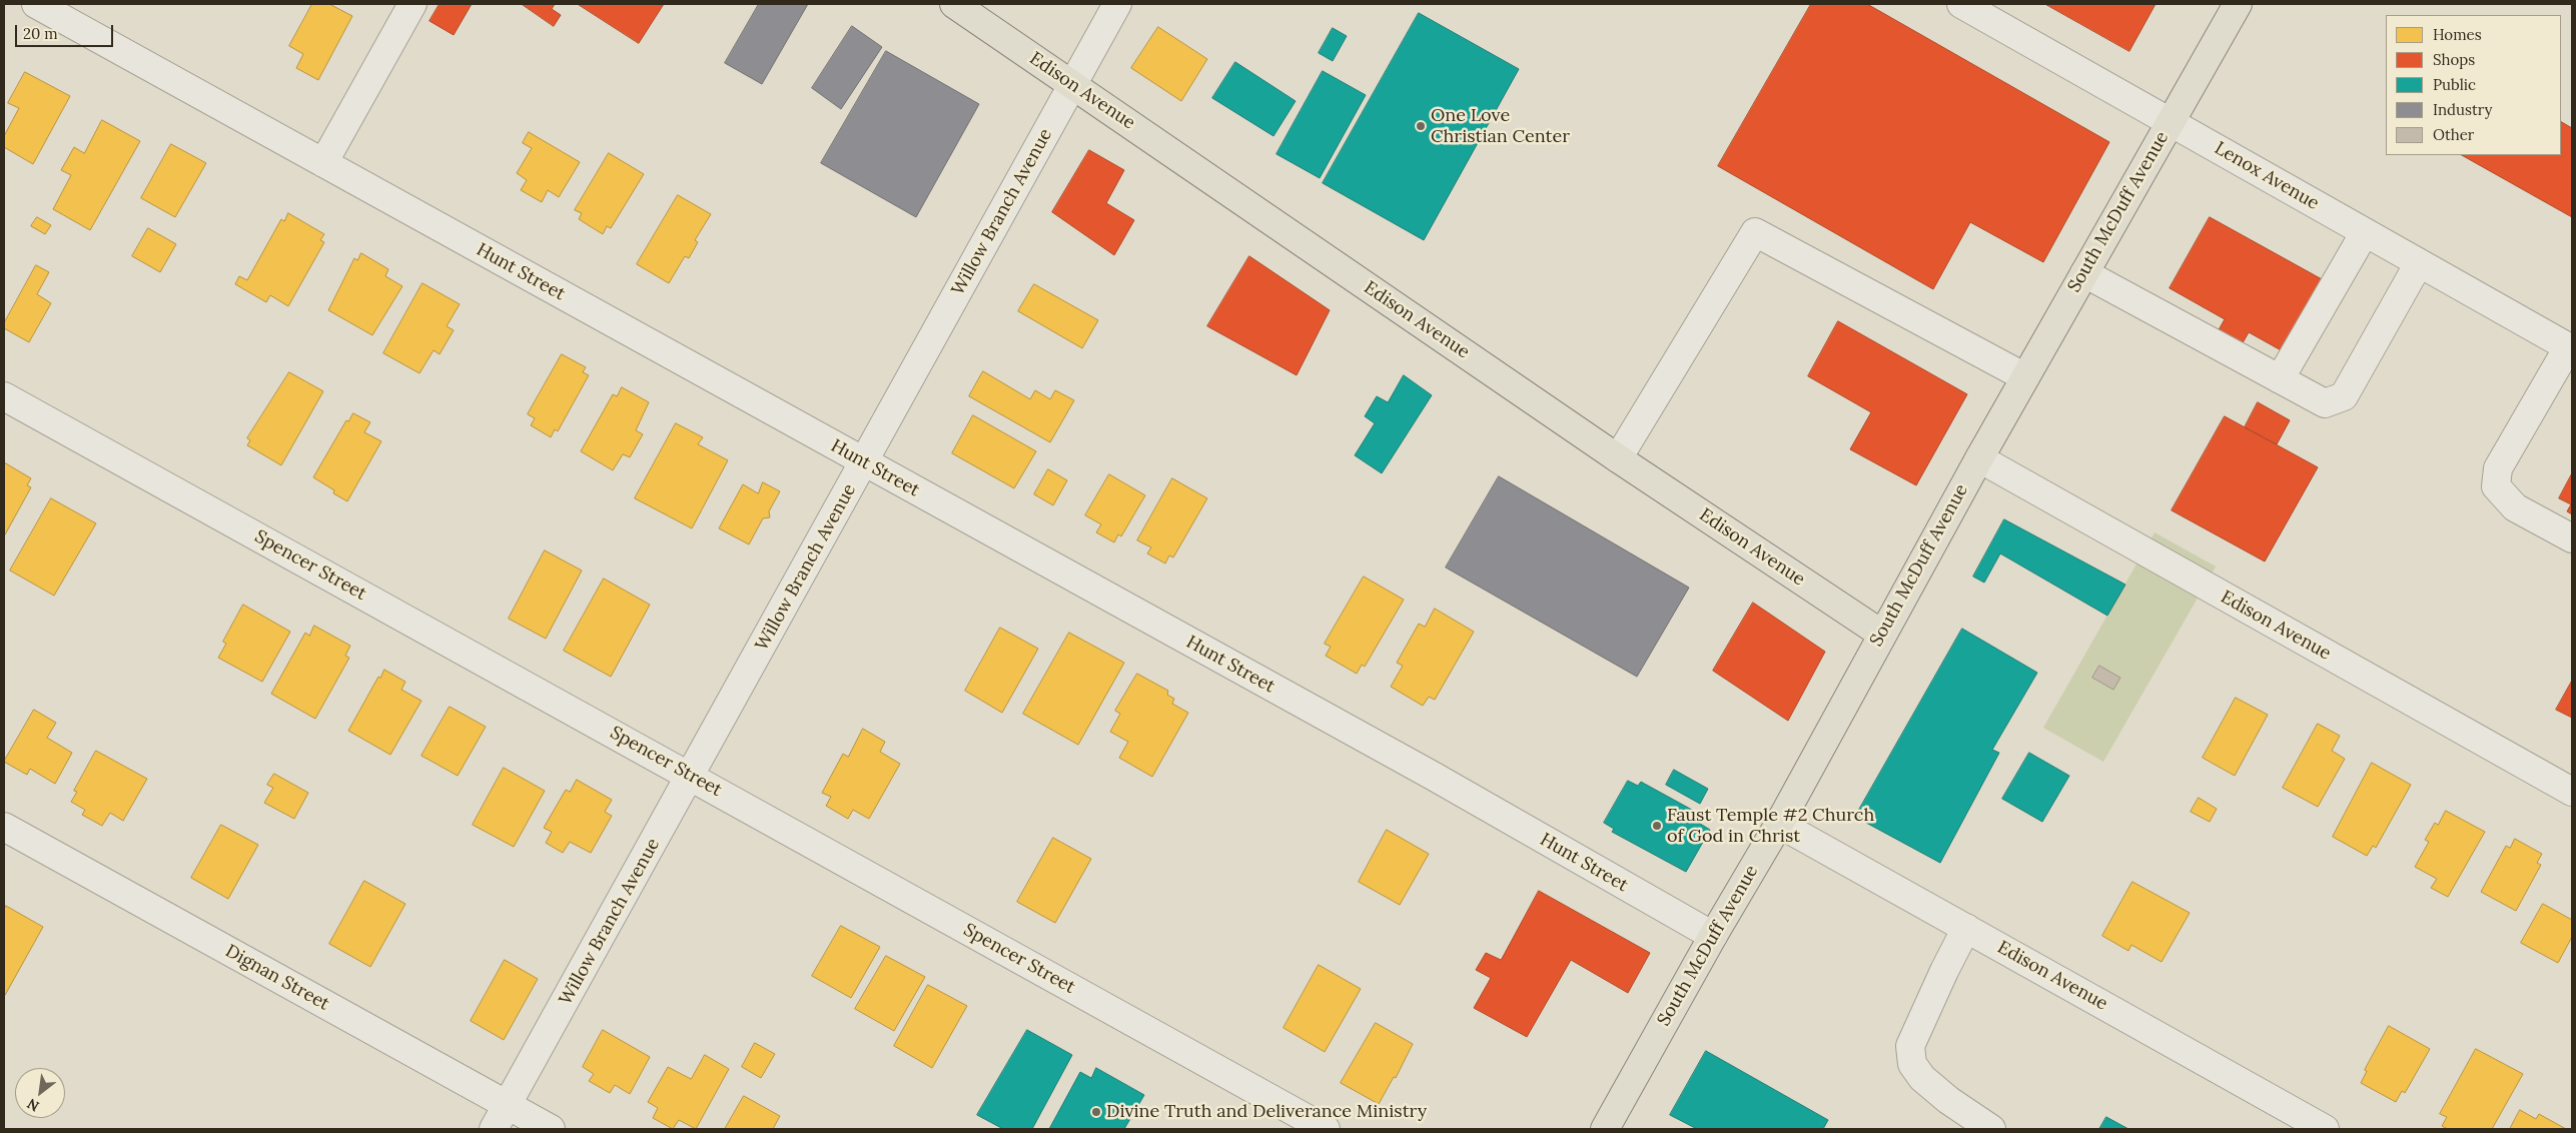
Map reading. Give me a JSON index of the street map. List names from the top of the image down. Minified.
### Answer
{"streets":{"main road":["Edison Avenue","South McDuff Avenue"],"street":["Lenox Avenue","Willow Branch Avenue","Hunt Street","Spencer Street","Dignan Street"]},"crossings":[["Edison Avenue","Willow Branch Avenue"],["Edison Avenue","South McDuff Avenue"],["Lenox Avenue","South McDuff Avenue"],["Willow Branch Avenue","Hunt Street"],["Willow Branch Avenue","Spencer Street"],["Willow Branch Avenue","Dignan Street"],["South McDuff Avenue","Hunt Street"]],"places":["One Love Christian Center","Faust Temple #2 Church of God in Christ","Divine Truth and Deliverance Ministry"],"legend":["Homes","Shops","Public","Industry","Other"],"scale_bar":"20 m","north":"bottom left"}
